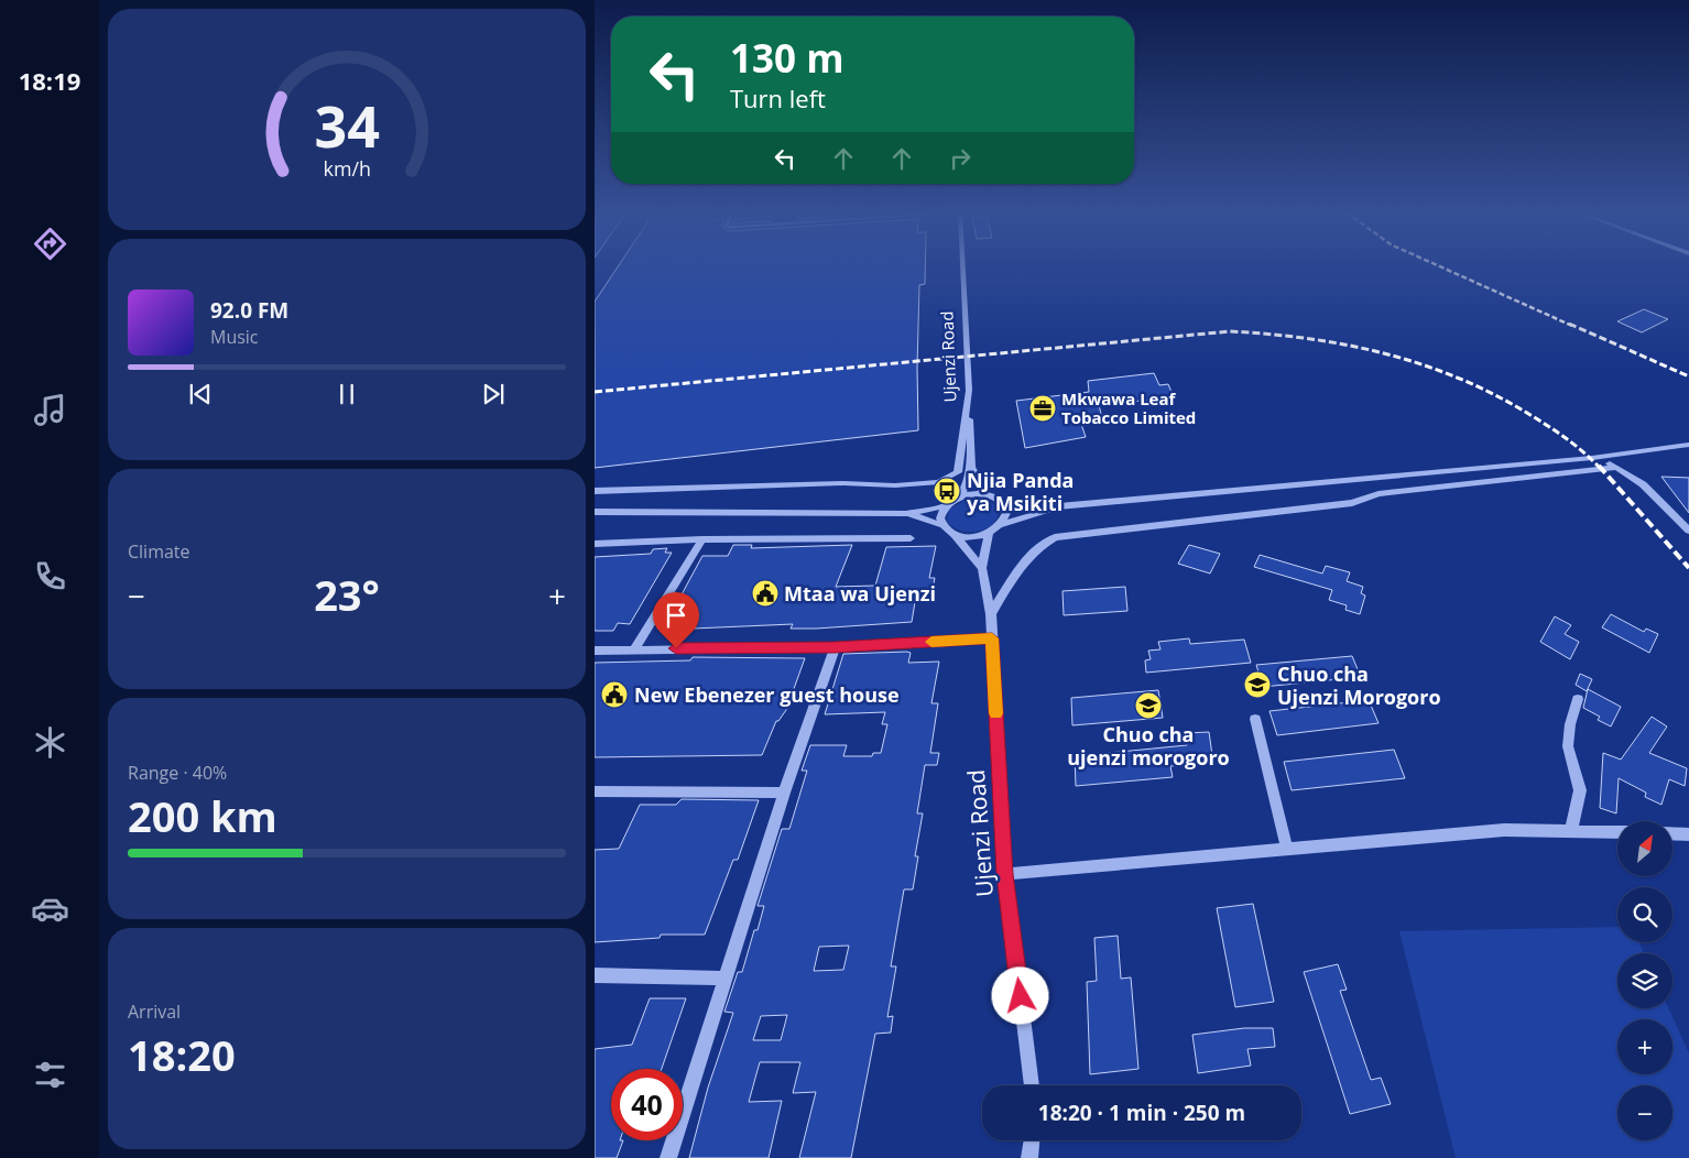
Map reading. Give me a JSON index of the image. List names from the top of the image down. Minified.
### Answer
{"streets":{"street":["Ujenzi Road"]},"places":{"office":["Mkwawa Leaf Tobacco Limited"],"bus stop":["Njia Panda ya Msikiti"],"public building":["Mtaa wa Ujenzi","New Ebenezer guest house"],"school or university":["Chuo cha Ujenzi Morogoro","Chuo cha ujenzi morogoro"]},"north":"top right","page":{"tabs":"18:19","turn":["130 m","Turn left"],"song":["92.0 FM","Music"],"tile":["Climate",["Range · 40%","200 km"],["Arrival","18:20"]],"heat":["−","23°","+"],"map_buttons":["+","−"],"limit":"40","trip":"18:20 · 1 min · 250 m","gauge":["34","km/h"]}}
